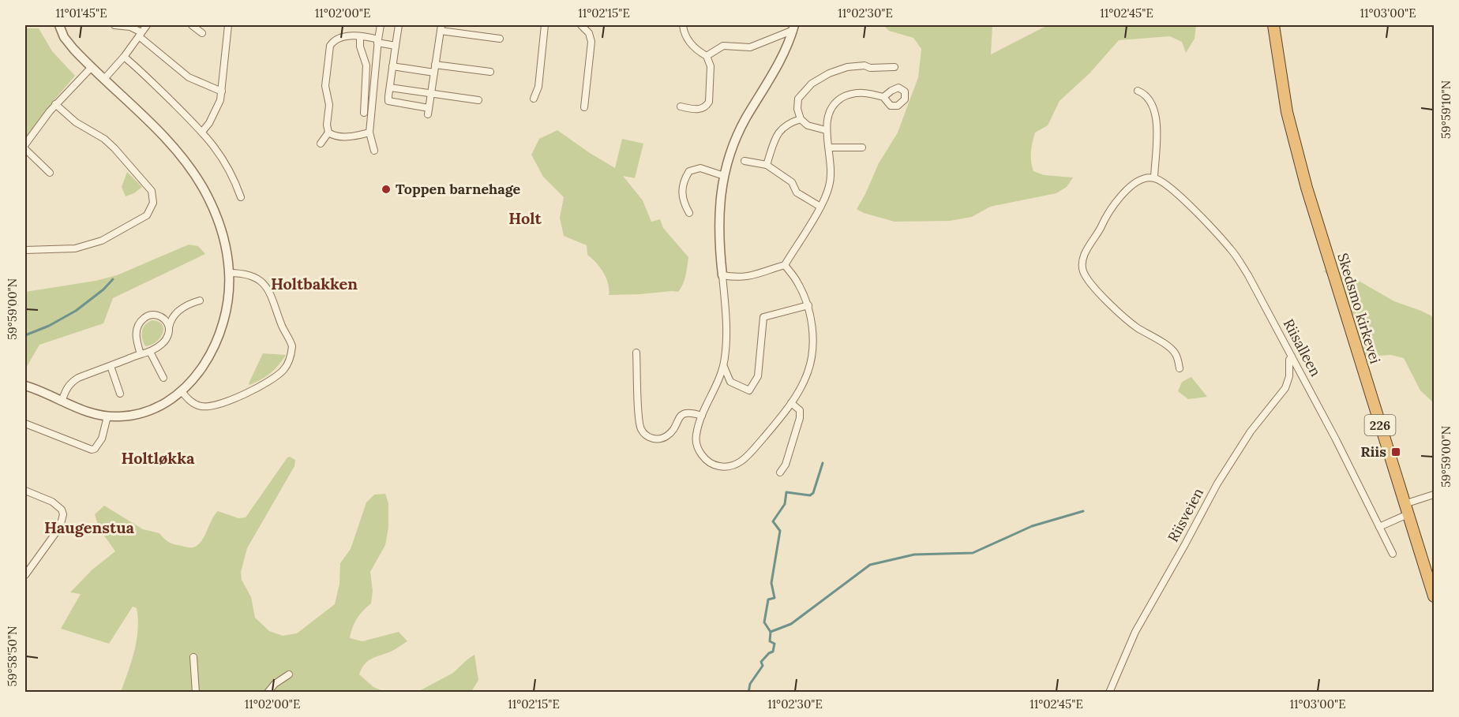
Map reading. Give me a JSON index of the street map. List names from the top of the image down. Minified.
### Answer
{"streets":{"highway":["Skedsmo kirkevei","226"],"street":["Riisalleen","Riisveien"]},"crossings":[["Riisalleen","Riisveien"]],"districts":["Holt","Holtbakken","Holtløkka","Haugenstua"],"places":{"other":["Toppen barnehage"],"transit":["Riis"]},"coordinates":["11°01'45\"E","11°02'00\"E","11°02'15\"E","11°02'30\"E","11°02'45\"E","11°03'00\"E","59°59'10\"N","59°59'00\"N","59°58'50\"N"]}
